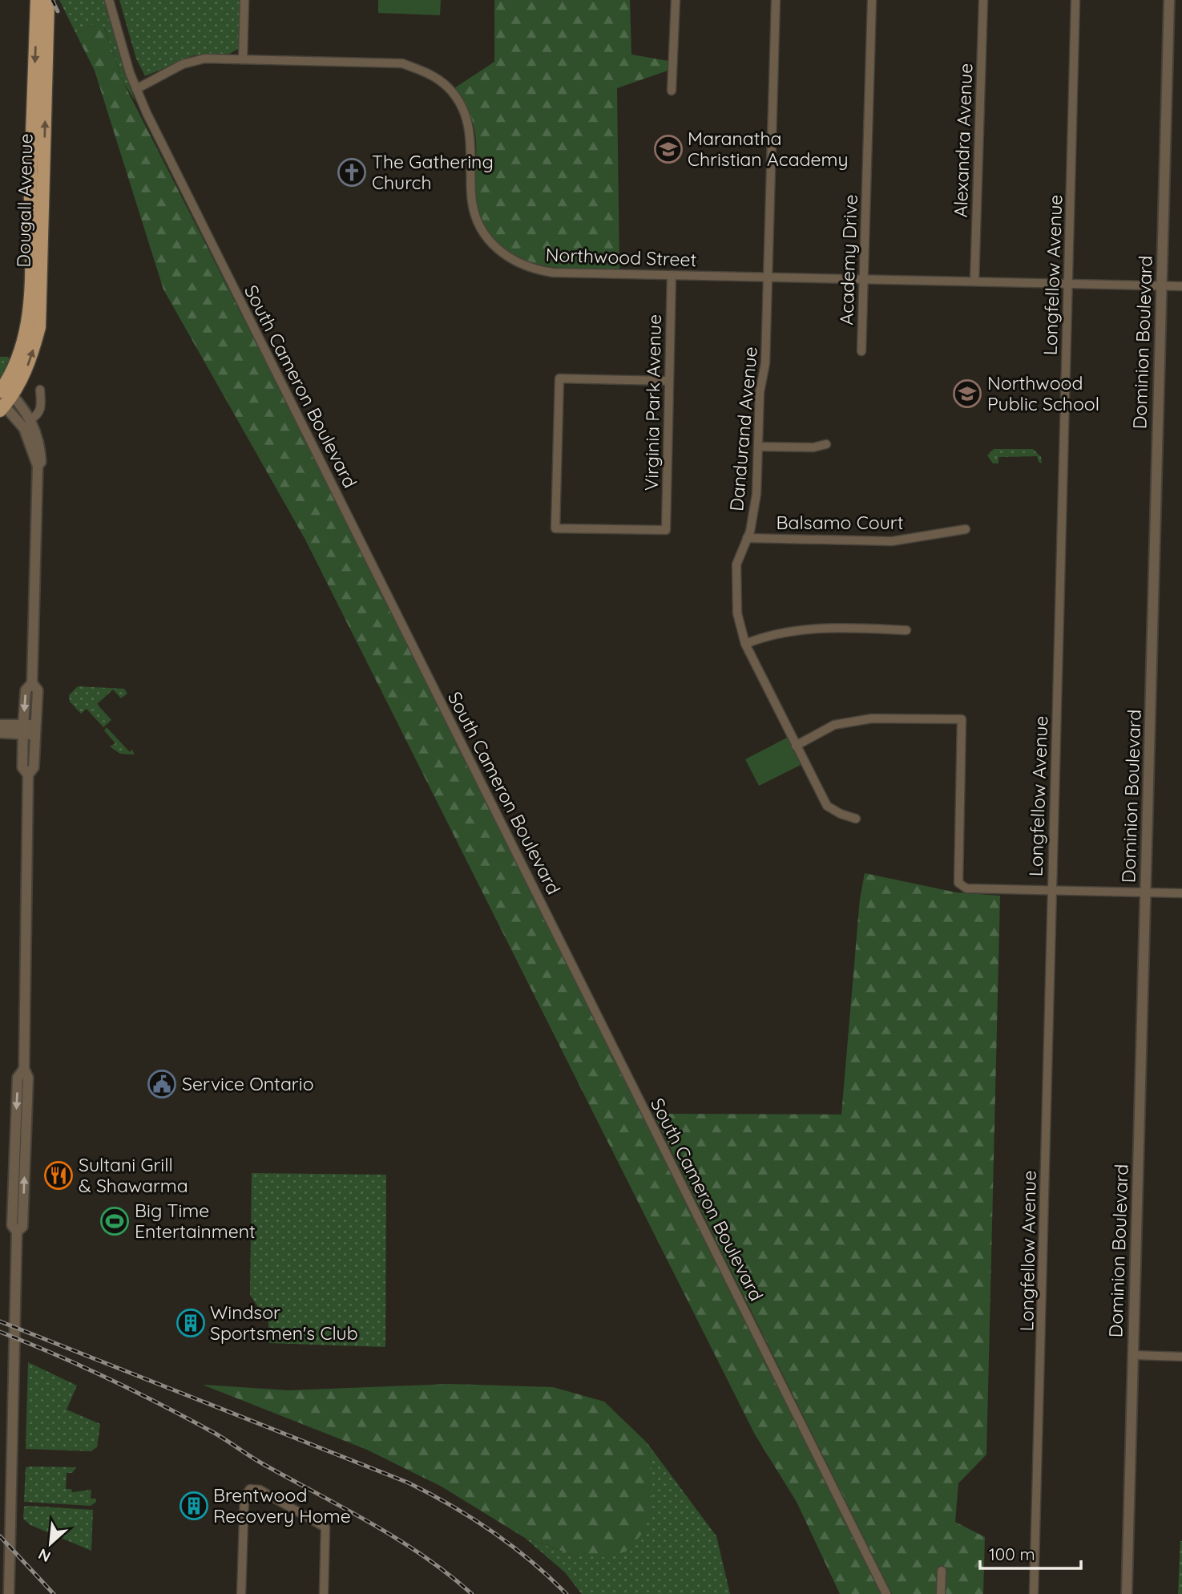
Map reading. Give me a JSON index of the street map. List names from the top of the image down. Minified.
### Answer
{"streets":{"main road":["Dougall Avenue"],"street":["Alexandra Avenue","Northwood Street","Academy Drive","Longfellow Avenue","Dominion Boulevard","South Cameron Boulevard","Virginia Park Avenue","Dandurand Avenue","Balsamo Court"]},"crossings":[["Alexandra Avenue","Northwood Street"],["Northwood Street","Academy Drive"],["Northwood Street","Longfellow Avenue"],["Northwood Street","Dominion Boulevard"],["Northwood Street","South Cameron Boulevard"],["Northwood Street","Virginia Park Avenue"],["Northwood Street","Dandurand Avenue"],["Dandurand Avenue","Balsamo Court"]],"places":{"school or university":["Maranatha Christian Academy","Northwood Public School"],"church":["The Gathering Church"],"public building":["Service Ontario"],"restaurant":["Sultani Grill & Shawarma"],"sports":["Big Time Entertainment"],"building":["Windsor Sportsmen's Club","Brentwood Recovery Home"]},"scale_bar":"100 m","north":"bottom left"}
